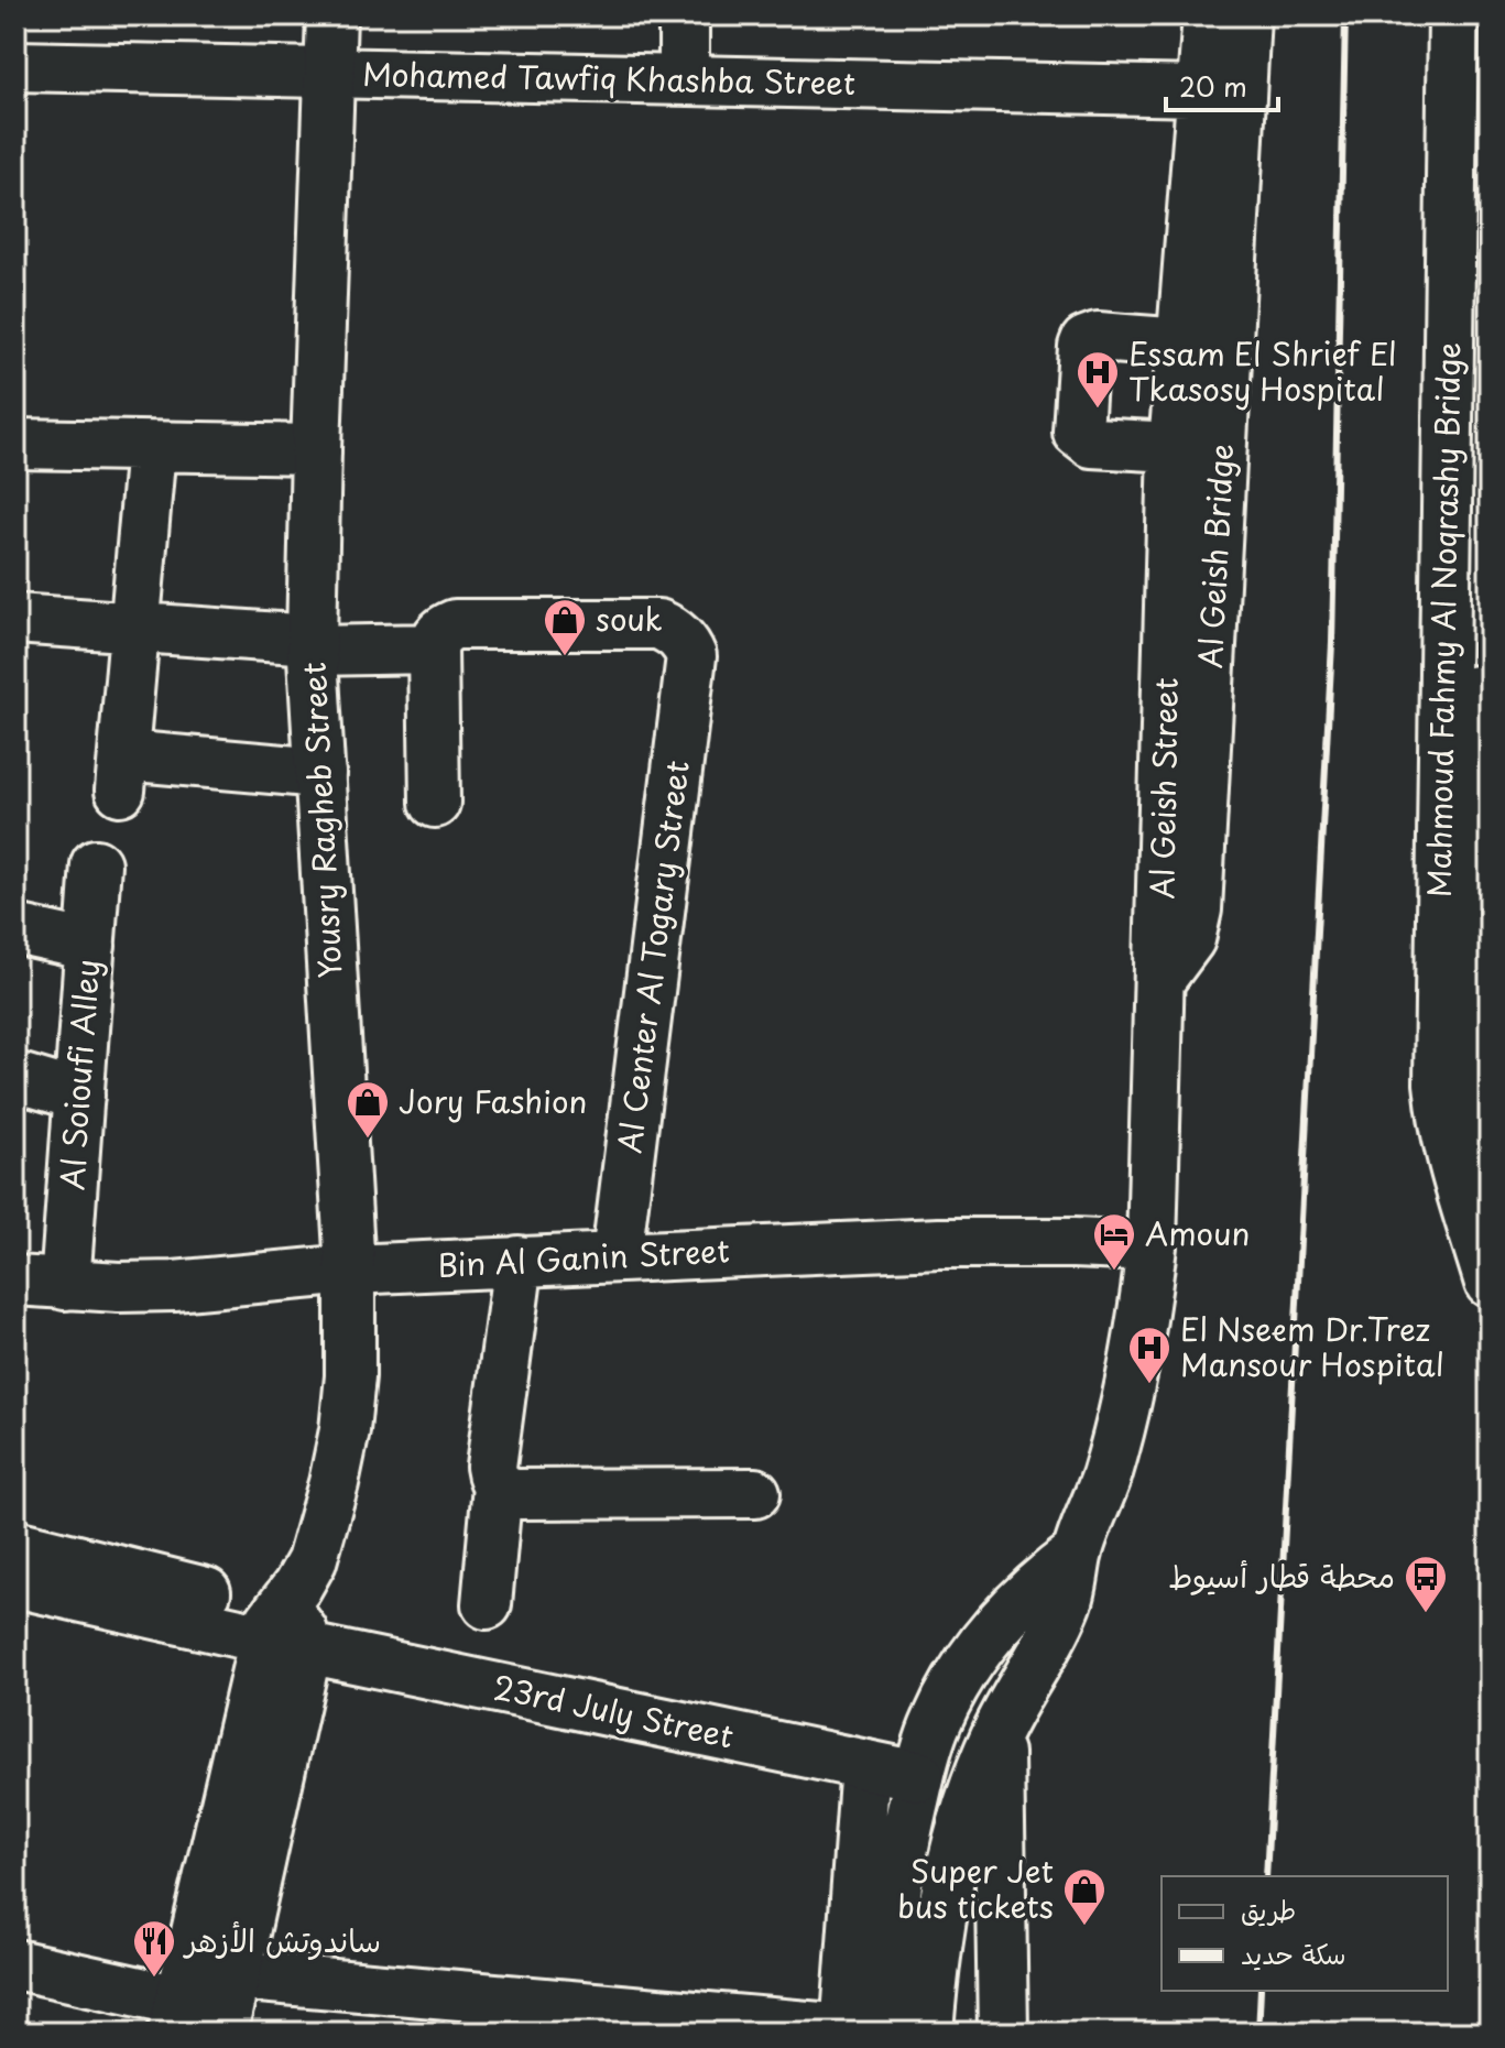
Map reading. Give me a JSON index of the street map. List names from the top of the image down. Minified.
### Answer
{"streets":{"street":["Mohamed Tawfiq Khashba Street","Al Geish Bridge","Mahmoud Fahmy Al Noqrashy Bridge","Al Geish Street","Yousry Ragheb Street","Al Center Al Togary Street","Al Soioufi Alley","Bin Al Ganin Street","23rd July Street"]},"crossings":[["Mohamed Tawfiq Khashba Street","Al Geish Street"],["Mohamed Tawfiq Khashba Street","Yousry Ragheb Street"],["Al Geish Bridge","Al Geish Street"],["Al Geish Street","Bin Al Ganin Street"],["Yousry Ragheb Street","Bin Al Ganin Street"],["Yousry Ragheb Street","23rd July Street"],["Al Center Al Togary Street","Bin Al Ganin Street"],["Al Soioufi Alley","Bin Al Ganin Street"]],"places":{"hospital":["Essam El Shrief El Tkasosy Hospital","El Nseem Dr.Trez Mansour Hospital"],"shop":["souk","Jory Fashion","Super Jet bus tickets"],"hotel":["Amoun"],"bus stop":["محطة قطار أسيوط"],"restaurant":["ساندوتش الأزهر"]},"legend":["طريق","سكة حديد"],"scale_bar":"20 m"}
